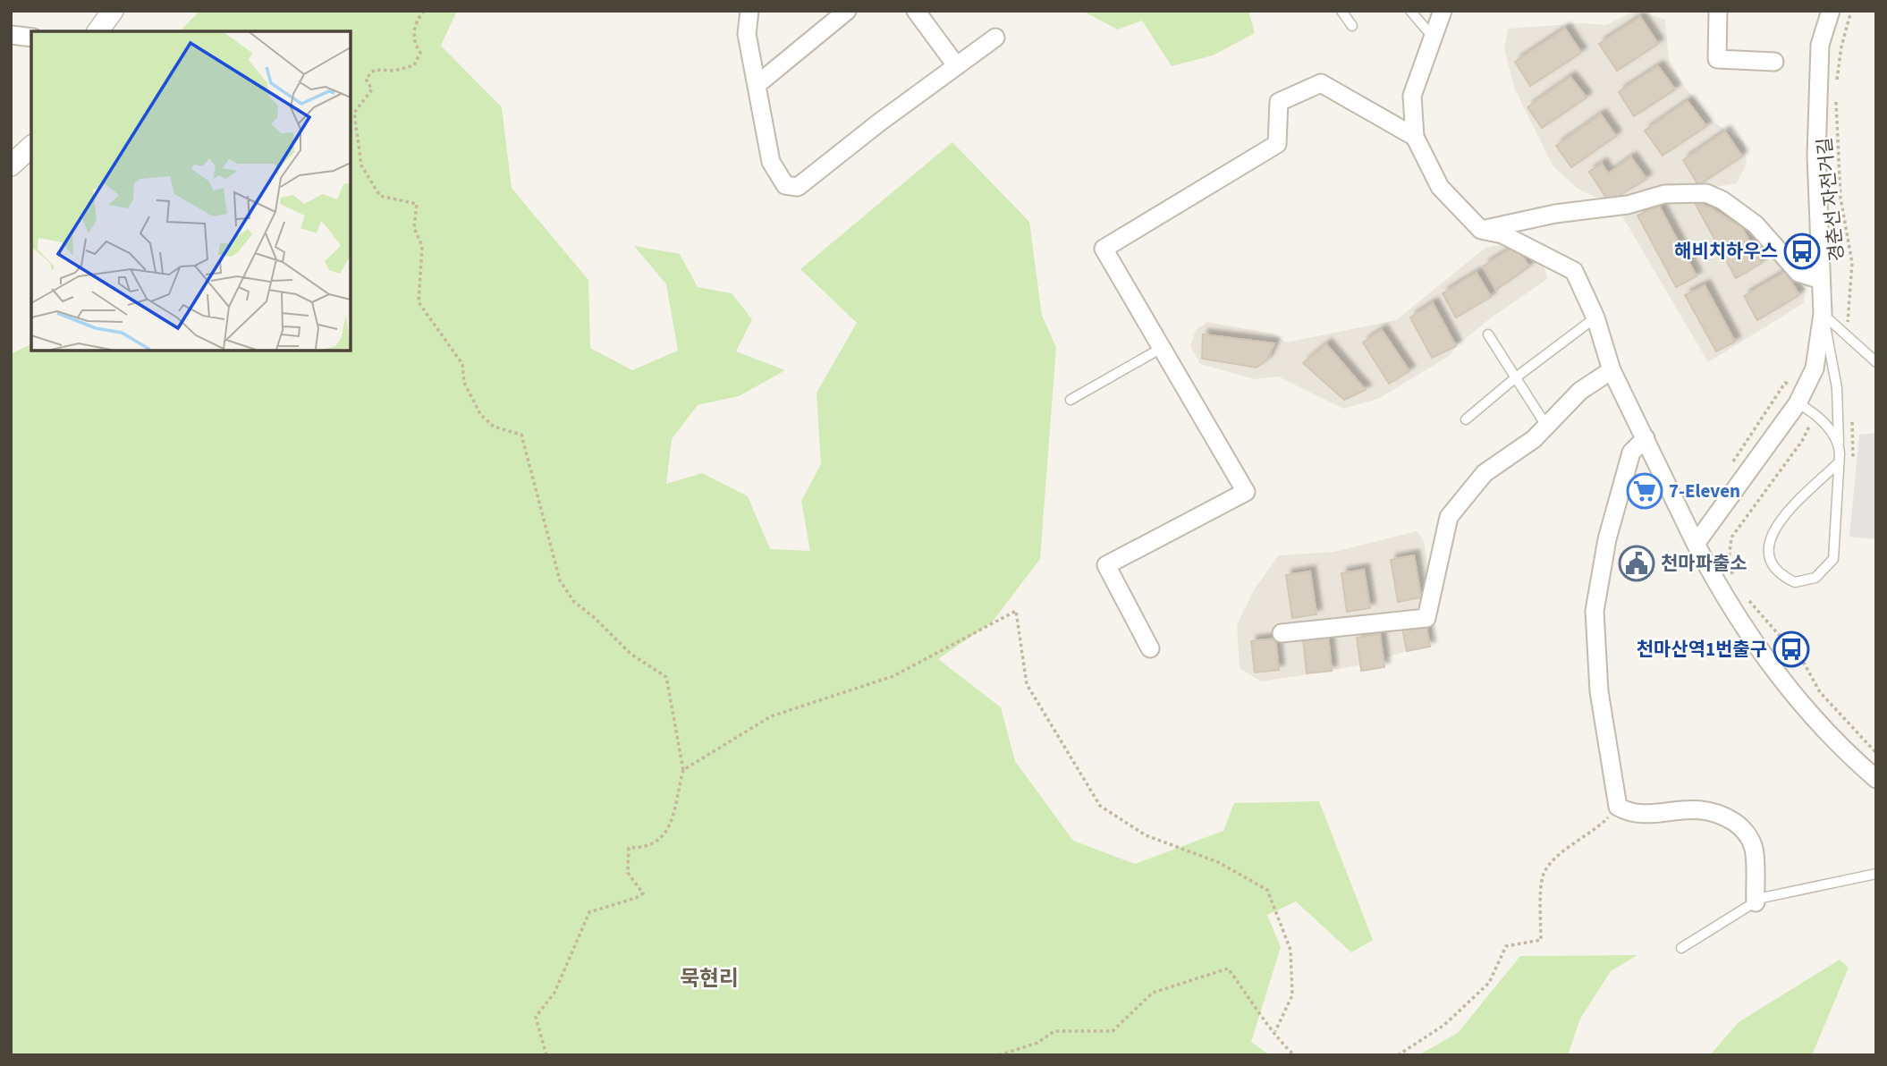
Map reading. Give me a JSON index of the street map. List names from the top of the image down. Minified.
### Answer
{"streets":{"path":["경춘선 자전거길"]},"districts":["묵현리"],"places":{"bus stop":["해비치하우스","천마산역1번출구"],"supermarket":["7-Eleven"],"public building":["천마파출소"]}}
